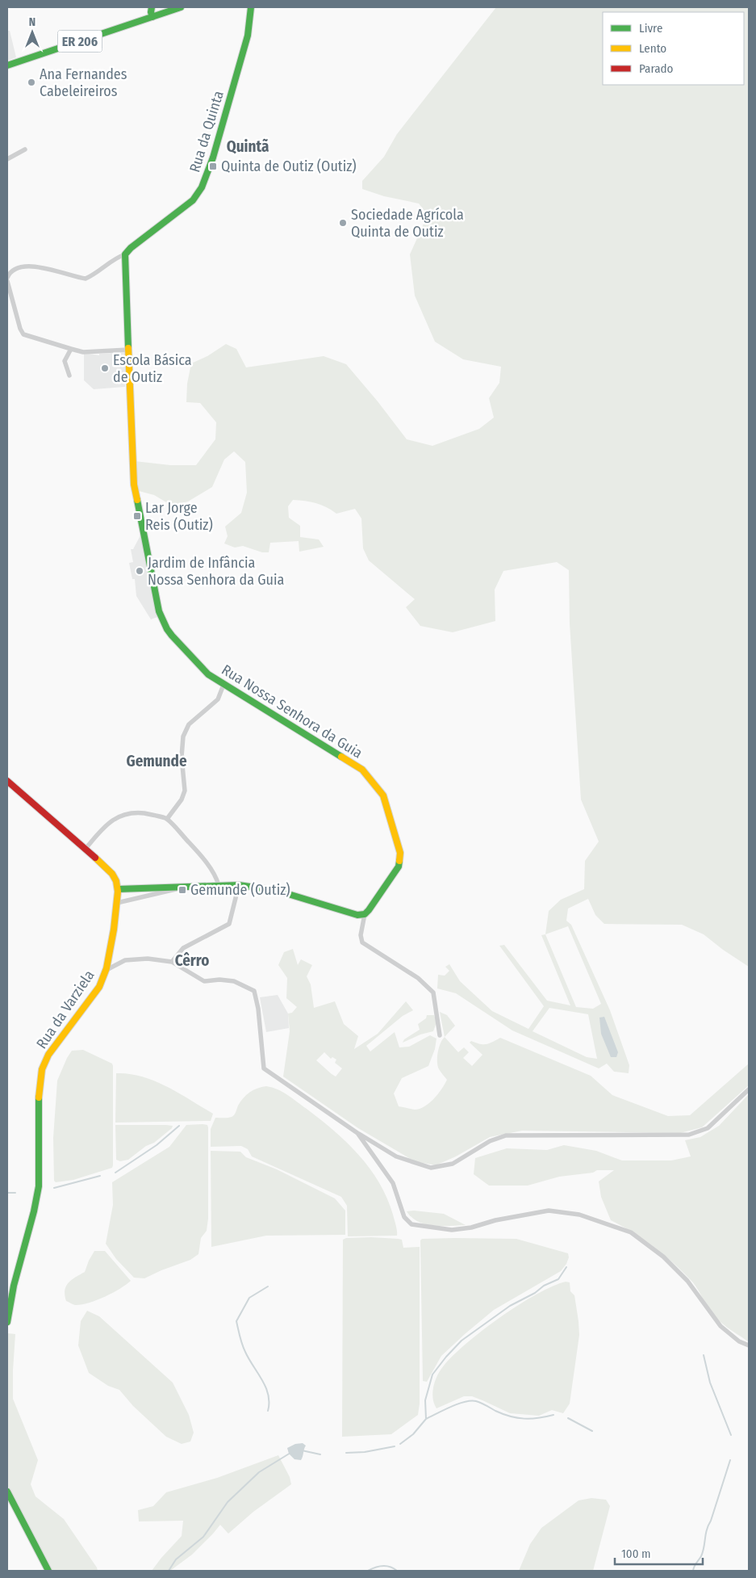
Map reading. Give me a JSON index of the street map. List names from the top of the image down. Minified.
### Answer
{"streets":{"street":["ER 206","Rua da Quinta","Rua Nossa Senhora da Guia","Rua da Varziela"]},"crossings":[["Rua da Quinta","Rua Nossa Senhora da Guia"]],"districts":["Quintã","Gemunde","Cêrro"],"places":{"other":["Ana Fernandes Cabeleireiros","Sociedade Agrícola Quinta de Outiz","Escola Básica de Outiz","Jardim de Infância Nossa Senhora da Guia"],"transit":["Quinta de Outiz (Outiz)","Lar Jorge Reis (Outiz)","Gemunde (Outiz)"]},"legend":["Livre","Lento","Parado"],"scale_bar":"100 m","north":"top"}
